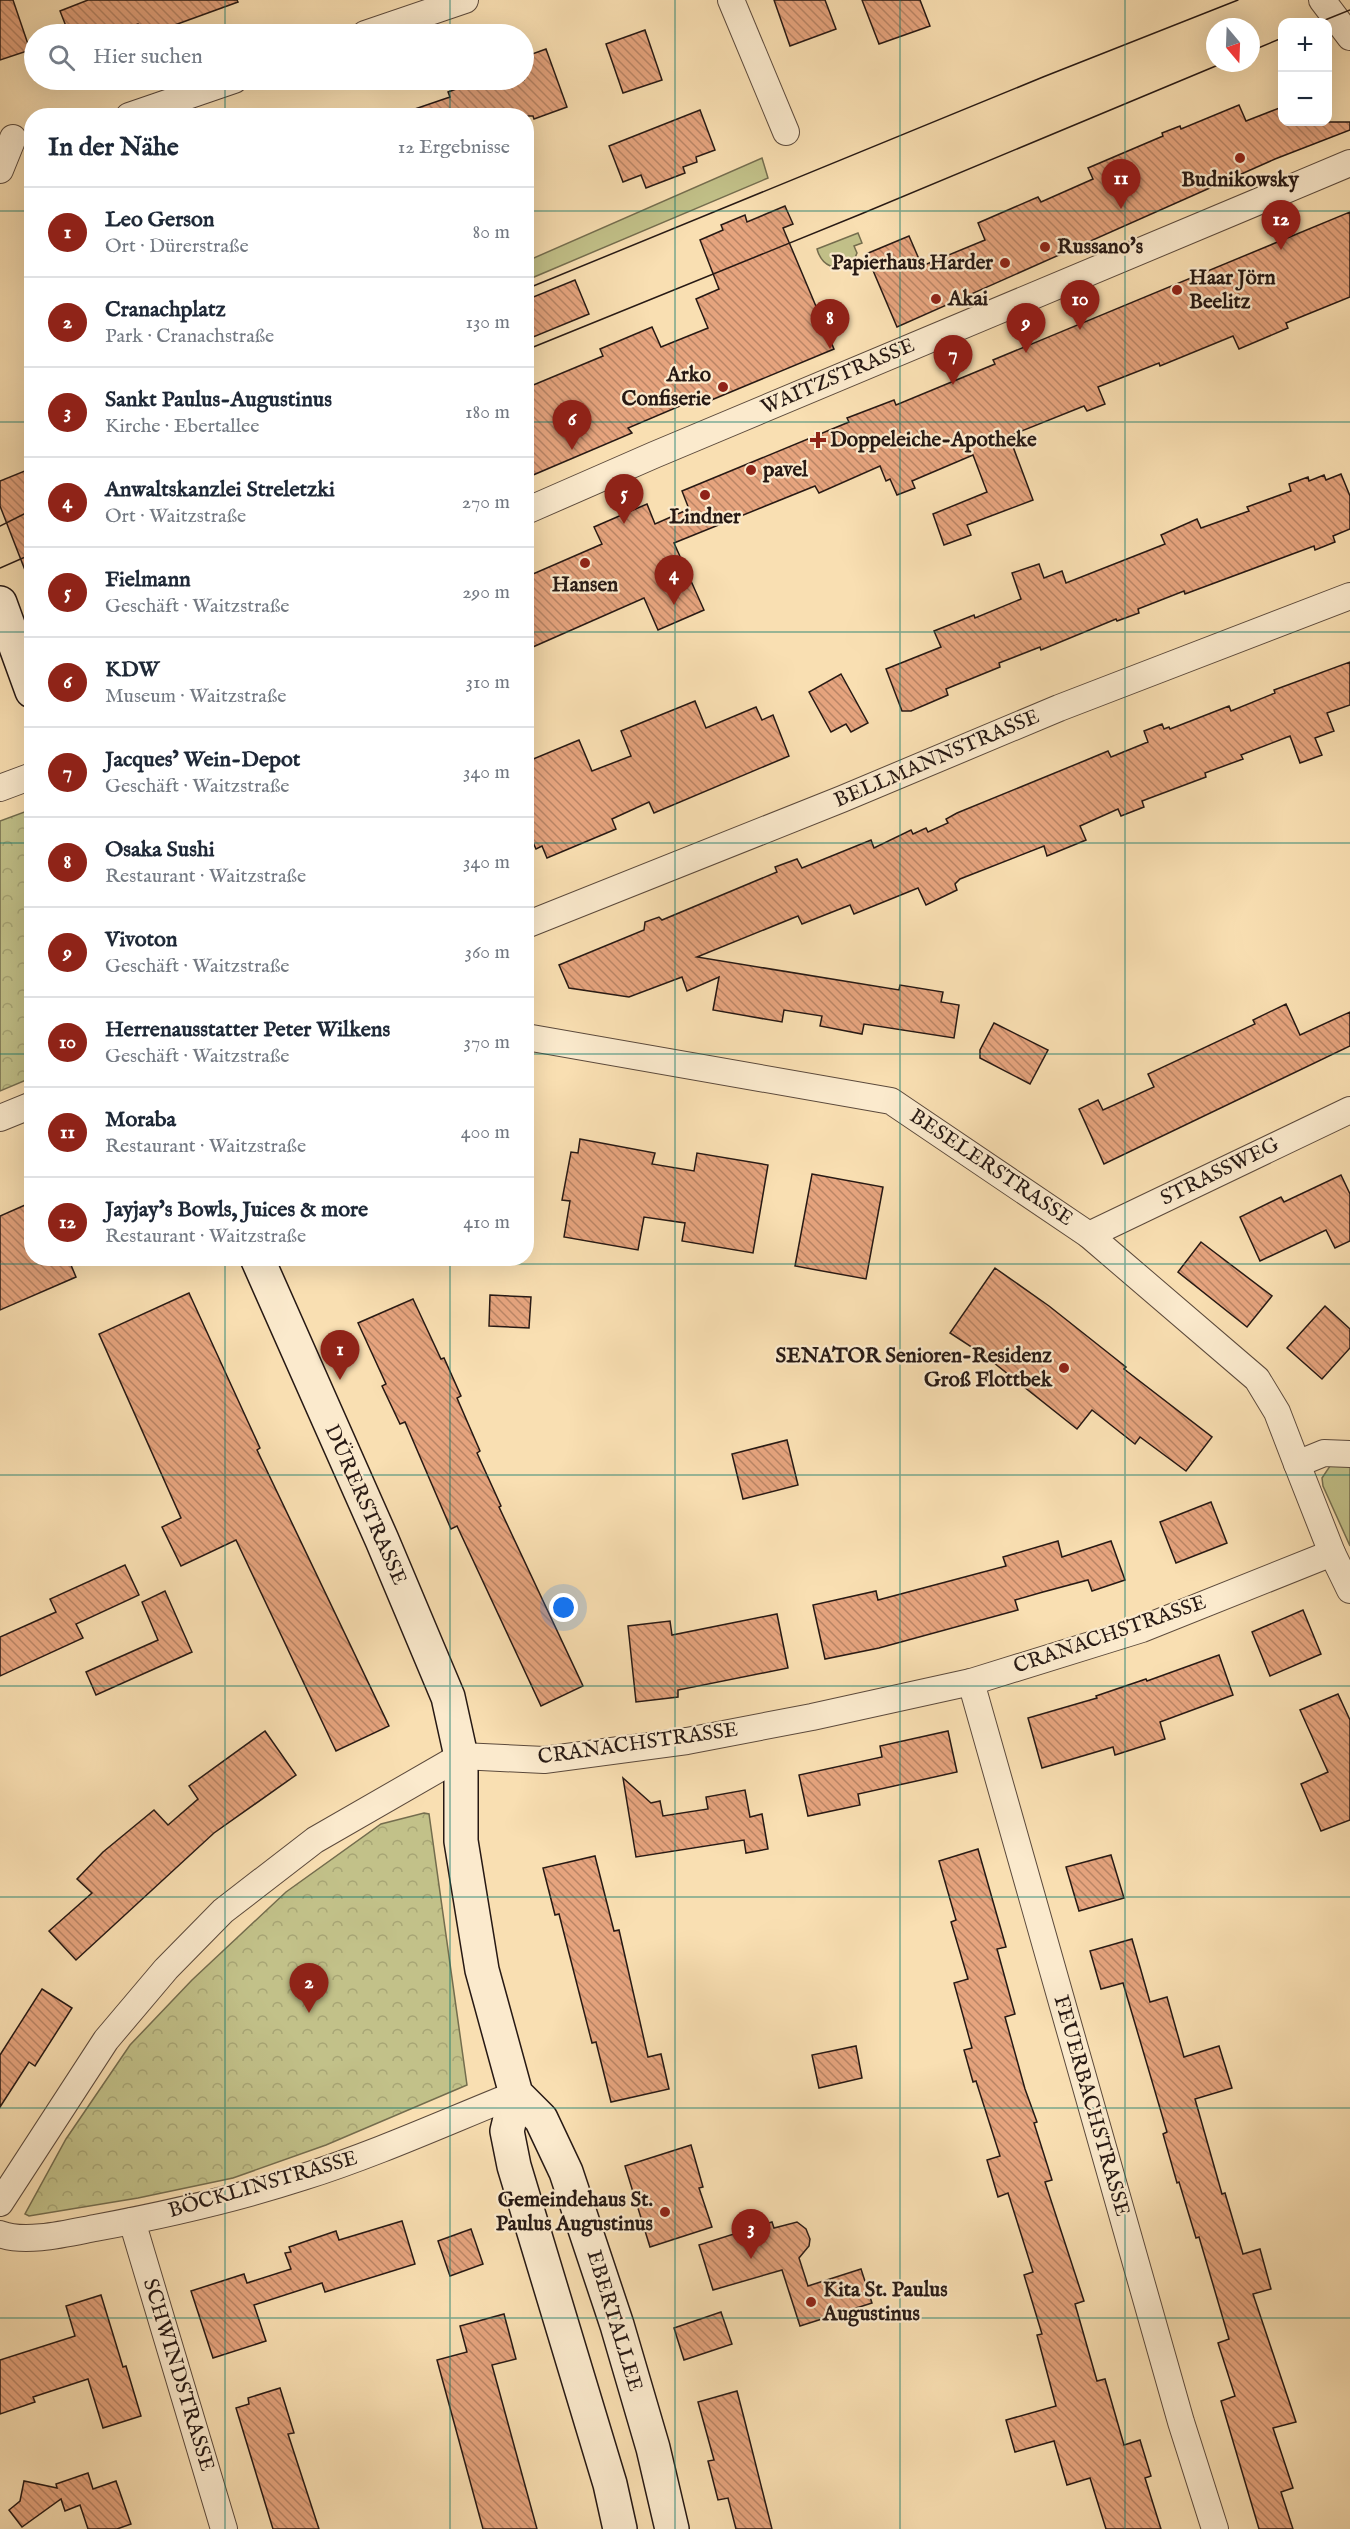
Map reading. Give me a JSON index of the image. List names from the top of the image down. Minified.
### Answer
{"streets":{"main road":["DÜRERSTRASSE","EBERTALLEE"],"street":["WAITZSTRASSE","BELLMANNSTRASSE","BESELERSTRASSE","STRASSWEG","CRANACHSTRASSE","FEUERBACHSTRASSE","BÖCKLINSTRASSE","SCHWINDSTRASSE"]},"crossings":[["BESELERSTRASSE","STRASSWEG"],["BESELERSTRASSE","CRANACHSTRASSE"],["DÜRERSTRASSE","CRANACHSTRASSE"],["DÜRERSTRASSE","EBERTALLEE"],["CRANACHSTRASSE","FEUERBACHSTRASSE"],["CRANACHSTRASSE","EBERTALLEE"],["BÖCKLINSTRASSE","EBERTALLEE"],["BÖCKLINSTRASSE","SCHWINDSTRASSE"]],"places":{"other":["Budnikowsky","Russano's","Papierhaus Harder","Haar Jörn Beelitz","Akai","Arko Confiserie","pavel","Lindner","Hansen","SENATOR Senioren-Residenz Groß Flottbek","Gemeindehaus St. Paulus Augustinus","Kita St. Paulus Augustinus"],"health":["Doppeleiche-Apotheke"]},"north":"bottom","page":{"map_buttons":["+","−"],"search":"Hier suchen","heading":["In der Nähe","12 Ergebnisse"],"pins":["11","12","10","8","9","7","6","5","4","1","2","3"],"list":[{"mark":"1","name":"Leo Gerson","note":"Ort · Dürerstraße","value":"80 m"},{"mark":"2","name":"Cranachplatz","note":"Park · Cranachstraße","value":"130 m"},{"mark":"3","name":"Sankt Paulus-Augustinus","note":"Kirche · Ebertallee","value":"180 m"},{"mark":"4","name":"Anwaltskanzlei Streletzki","note":"Ort · Waitzstraße","value":"270 m"},{"mark":"5","name":"Fielmann","note":"Geschäft · Waitzstraße","value":"290 m"},{"mark":"6","name":"KDW","note":"Museum · Waitzstraße","value":"310 m"},{"mark":"7","name":"Jacques’ Wein-Depot","note":"Geschäft · Waitzstraße","value":"340 m"},{"mark":"8","name":"Osaka Sushi","note":"Restaurant · Waitzstraße","value":"340 m"},{"mark":"9","name":"Vivoton","note":"Geschäft · Waitzstraße","value":"360 m"},{"mark":"10","name":"Herrenausstatter Peter Wilkens","note":"Geschäft · Waitzstraße","value":"370 m"},{"mark":"11","name":"Moraba","note":"Restaurant · Waitzstraße","value":"400 m"},{"mark":"12","name":"Jayjay's Bowls, Juices & more","note":"Restaurant · Waitzstraße","value":"410 m"}]}}
